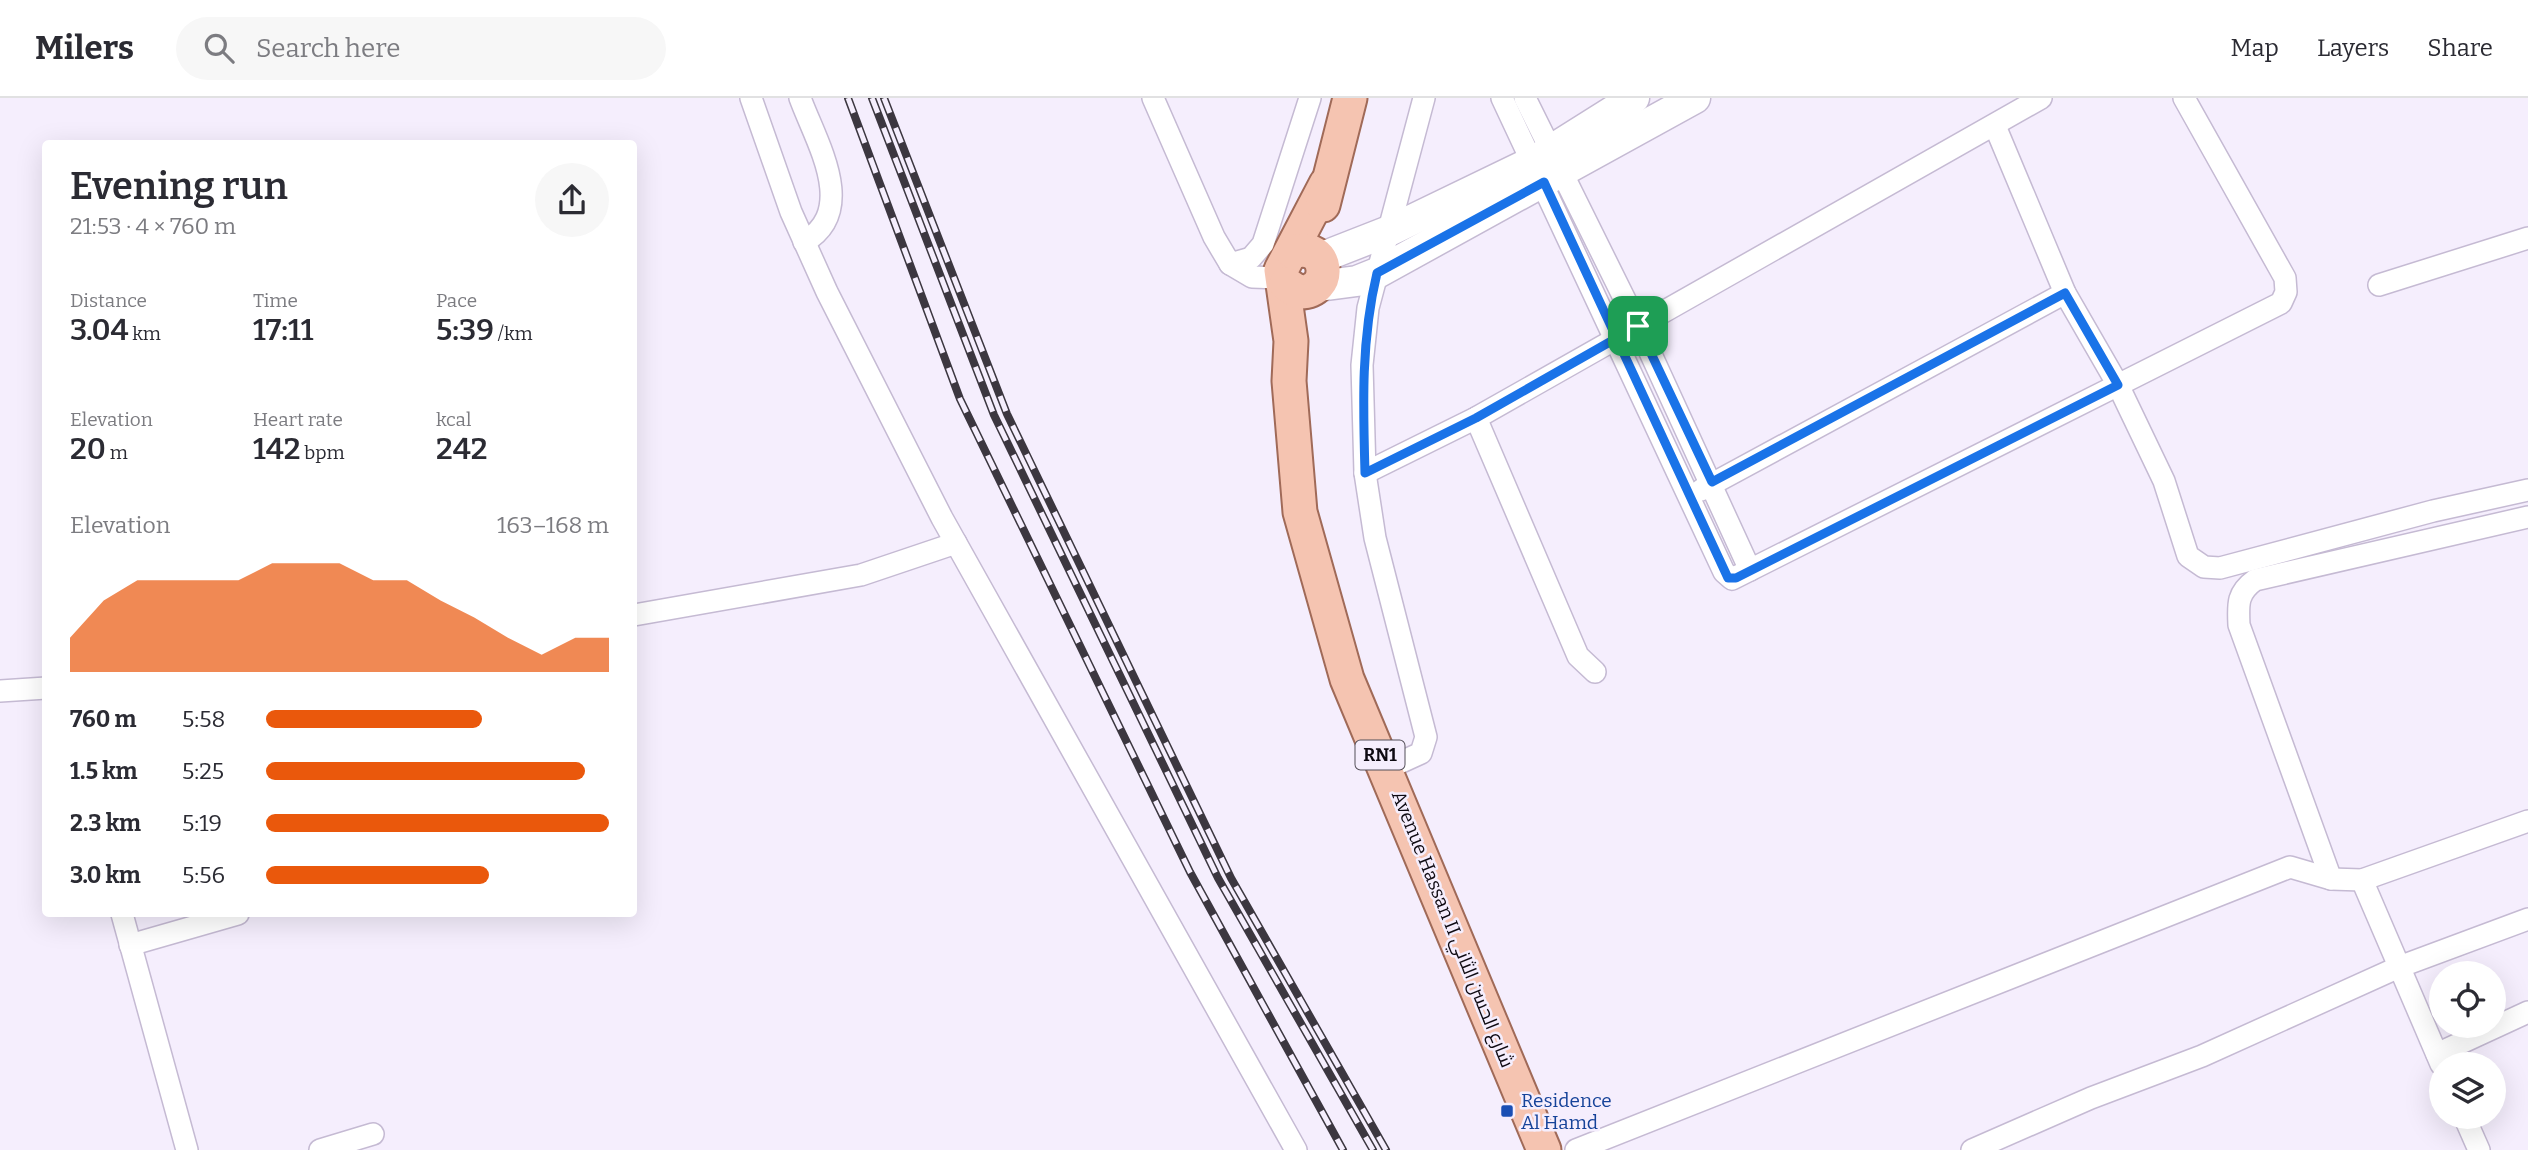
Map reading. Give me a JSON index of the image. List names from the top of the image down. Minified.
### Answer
{"streets":{"main road":["RN1","Avenue Hassan II شارع الحسن الثاني"]},"places":{"transit":["Residence Al Hamd"]},"page":{"header":"Milers","search":"Search here","nav":["Map","Layers","Share"],"heading":["Evening run","21:53 · 4 × 760 m"],"stats":[["Distance","3.04 km"],["Time","17:11"],["Pace","5:39 /km"],["Elevation","20 m"],["Heart rate","142 bpm"],["kcal","242"]],"chart":["Elevation","163–168 m"],"list":[{"name":"760 m","note":"5:58"},{"name":"1.5 km","note":"5:25"},{"name":"2.3 km","note":"5:19"},{"name":"3.0 km","note":"5:56"}]}}
